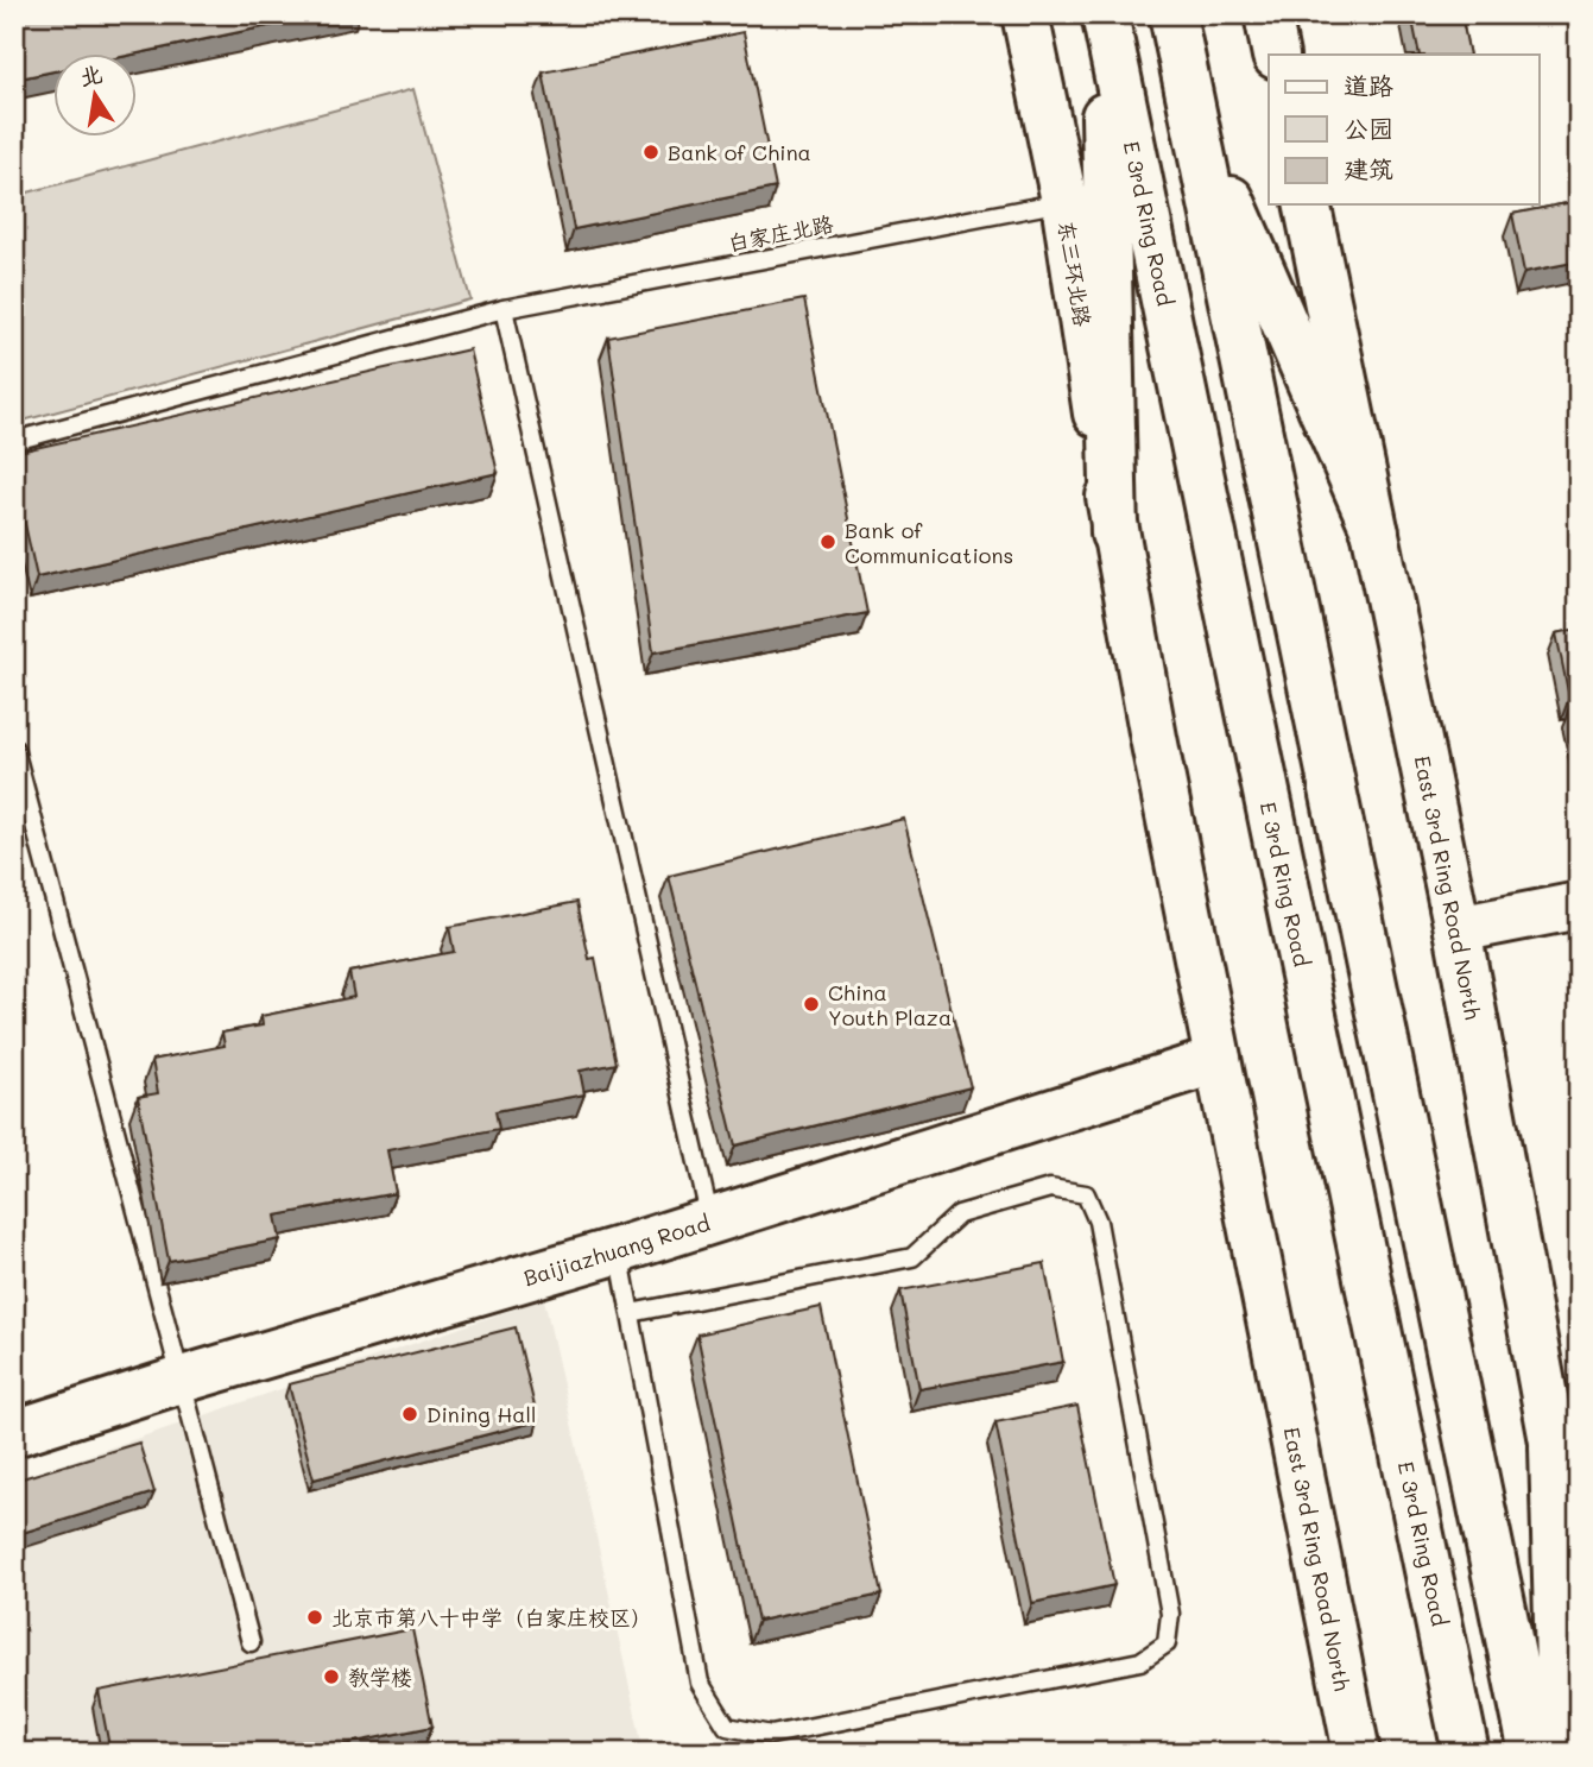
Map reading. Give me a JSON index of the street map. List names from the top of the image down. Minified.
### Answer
{"streets":{"main road":["E 3rd Ring Road","东三环北路","East 3rd Ring Road North","Baijiazhuang Road"],"lane":["白家庄北路"]},"crossings":[["白家庄北路","东三环北路"],["东三环北路","East 3rd Ring Road North"],["East 3rd Ring Road North","Baijiazhuang Road"]],"places":["Bank of China","Bank of Communications","China Youth Plaza","Dining Hall","北京市第八十中学（白家庄校区）","教学楼"],"legend":["道路","公园","建筑"],"north":"top"}
